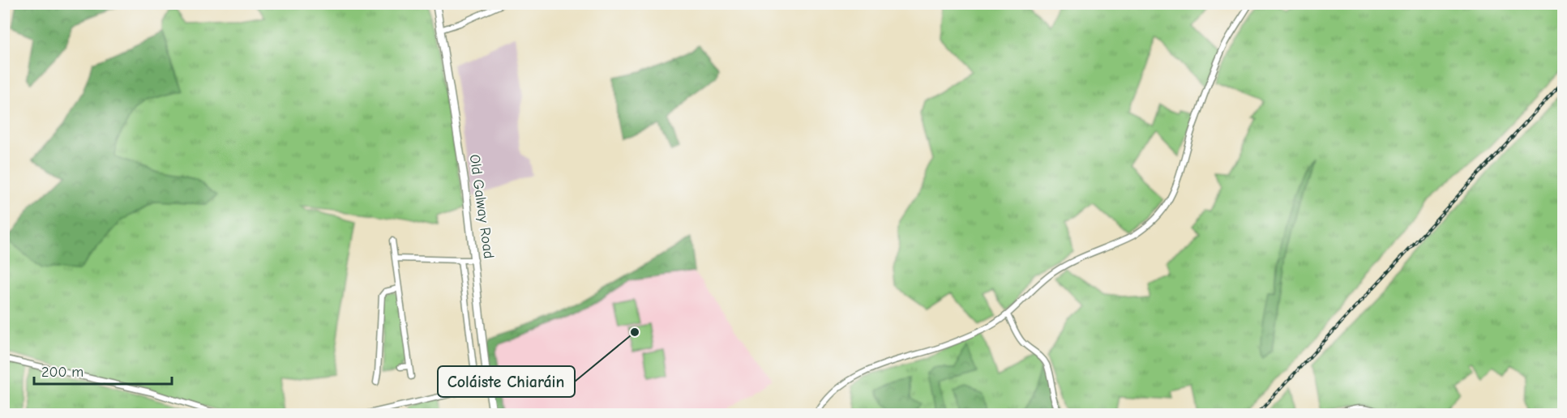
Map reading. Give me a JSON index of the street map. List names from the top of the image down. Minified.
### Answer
{"streets":{"main road":["Old Galway Road"]},"places":["Coláiste Chiaráin"],"scale_bar":"200 m"}
